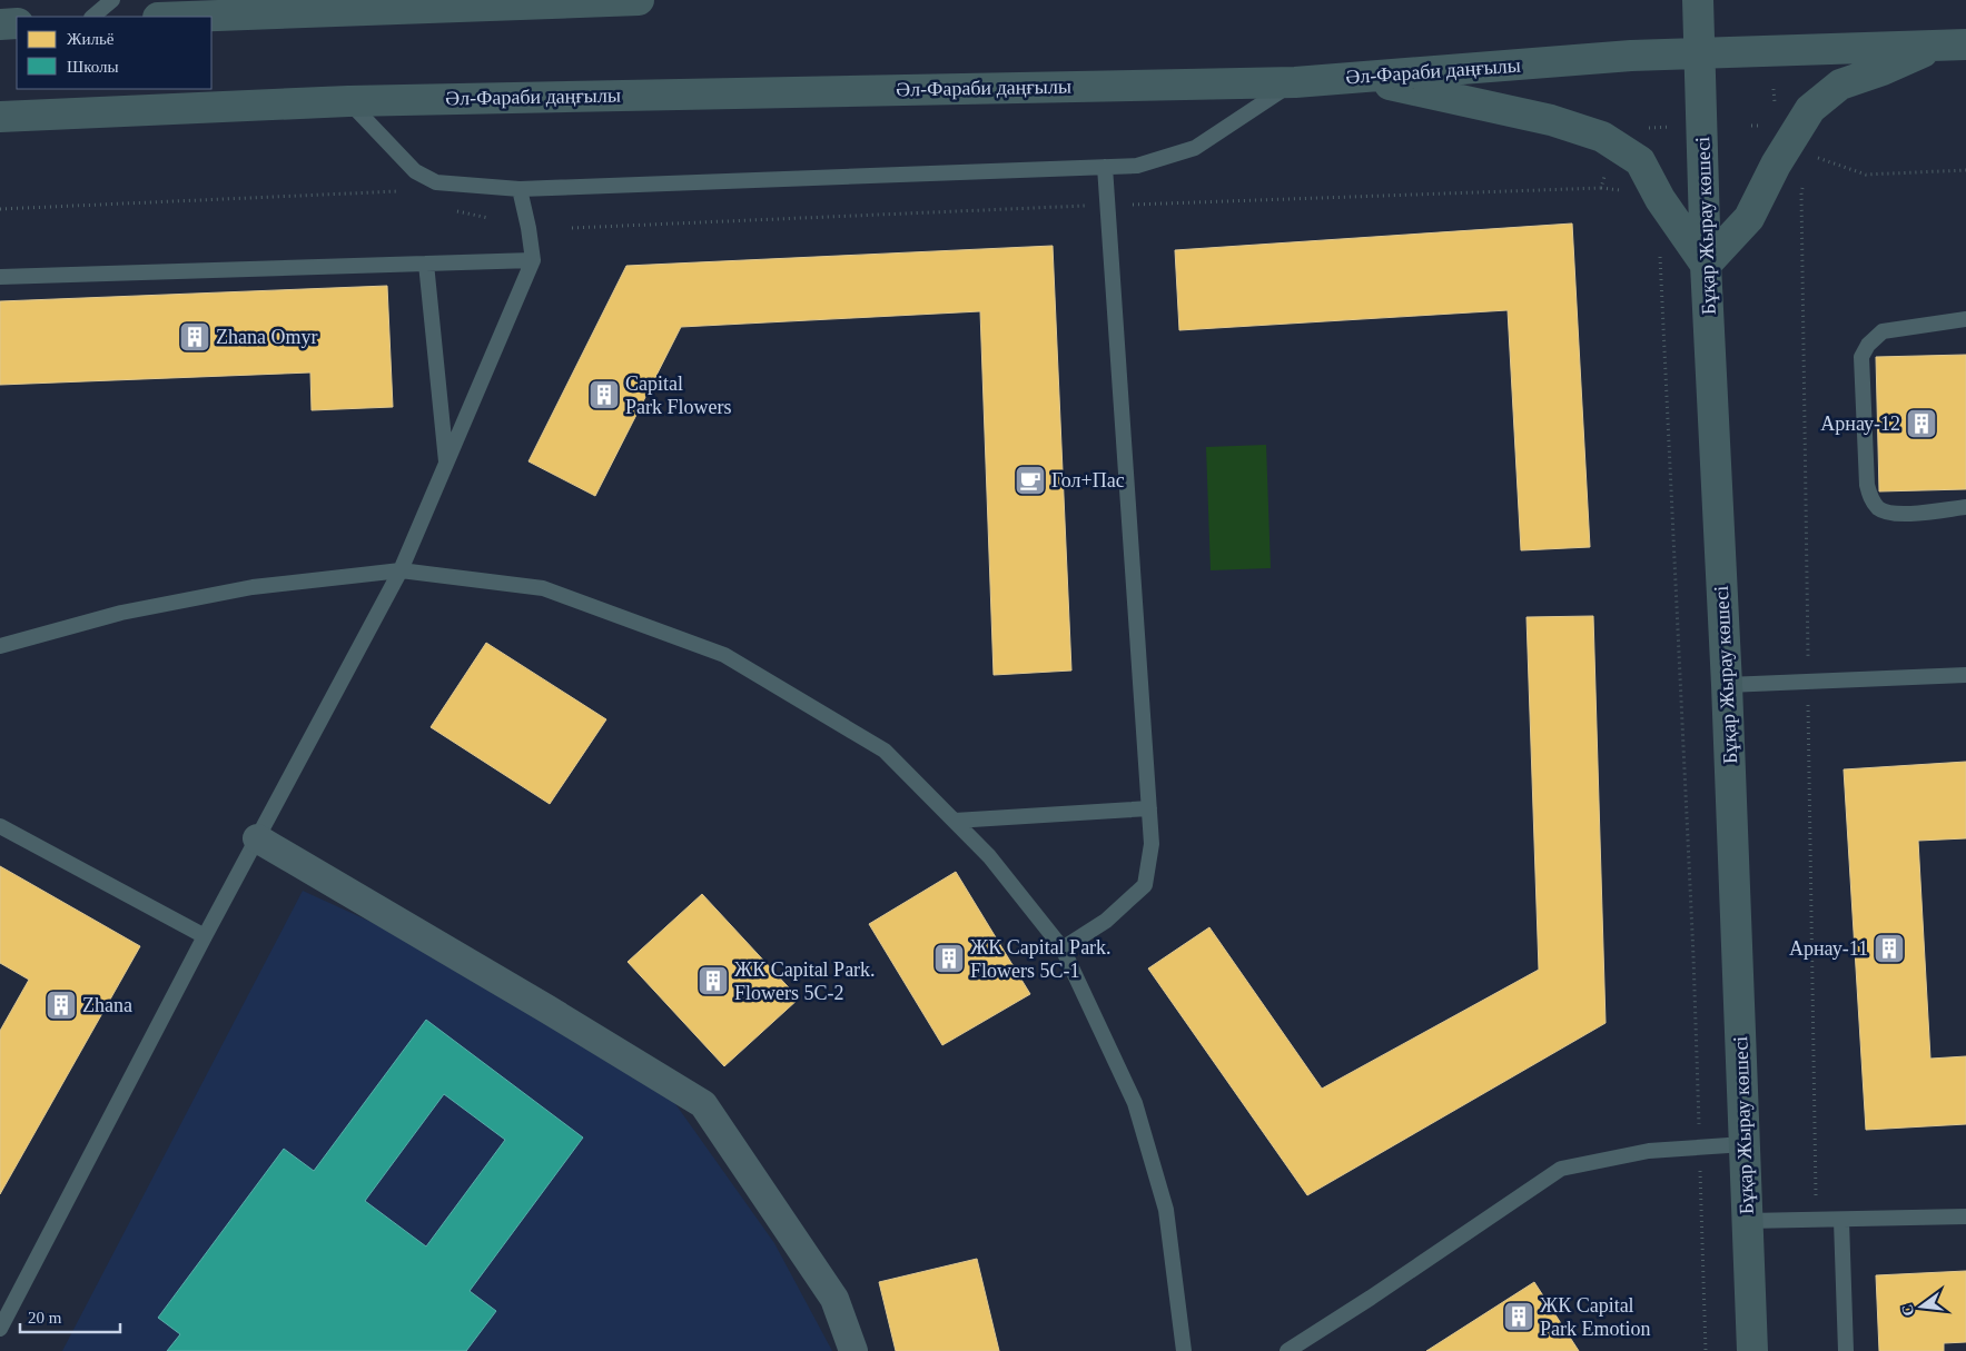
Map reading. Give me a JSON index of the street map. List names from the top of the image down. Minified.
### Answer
{"streets":{"main road":["Әл-Фараби даңғылы","Бұқар Жырау көшесі"]},"crossings":[["Әл-Фараби даңғылы","Бұқар Жырау көшесі"]],"places":{"building":["Zhana Omyr","Capital Park Flowers","Арнау-12","Арнау-11","ЖК Capital Park. Flowers 5C-1","ЖК Capital Park. Flowers 5C-2","Zhana","ЖК Capital Park Emotion"],"cafe":["Гол+Пас"]},"legend":["Жильё","Школы"],"scale_bar":"20 m","north":"left"}
